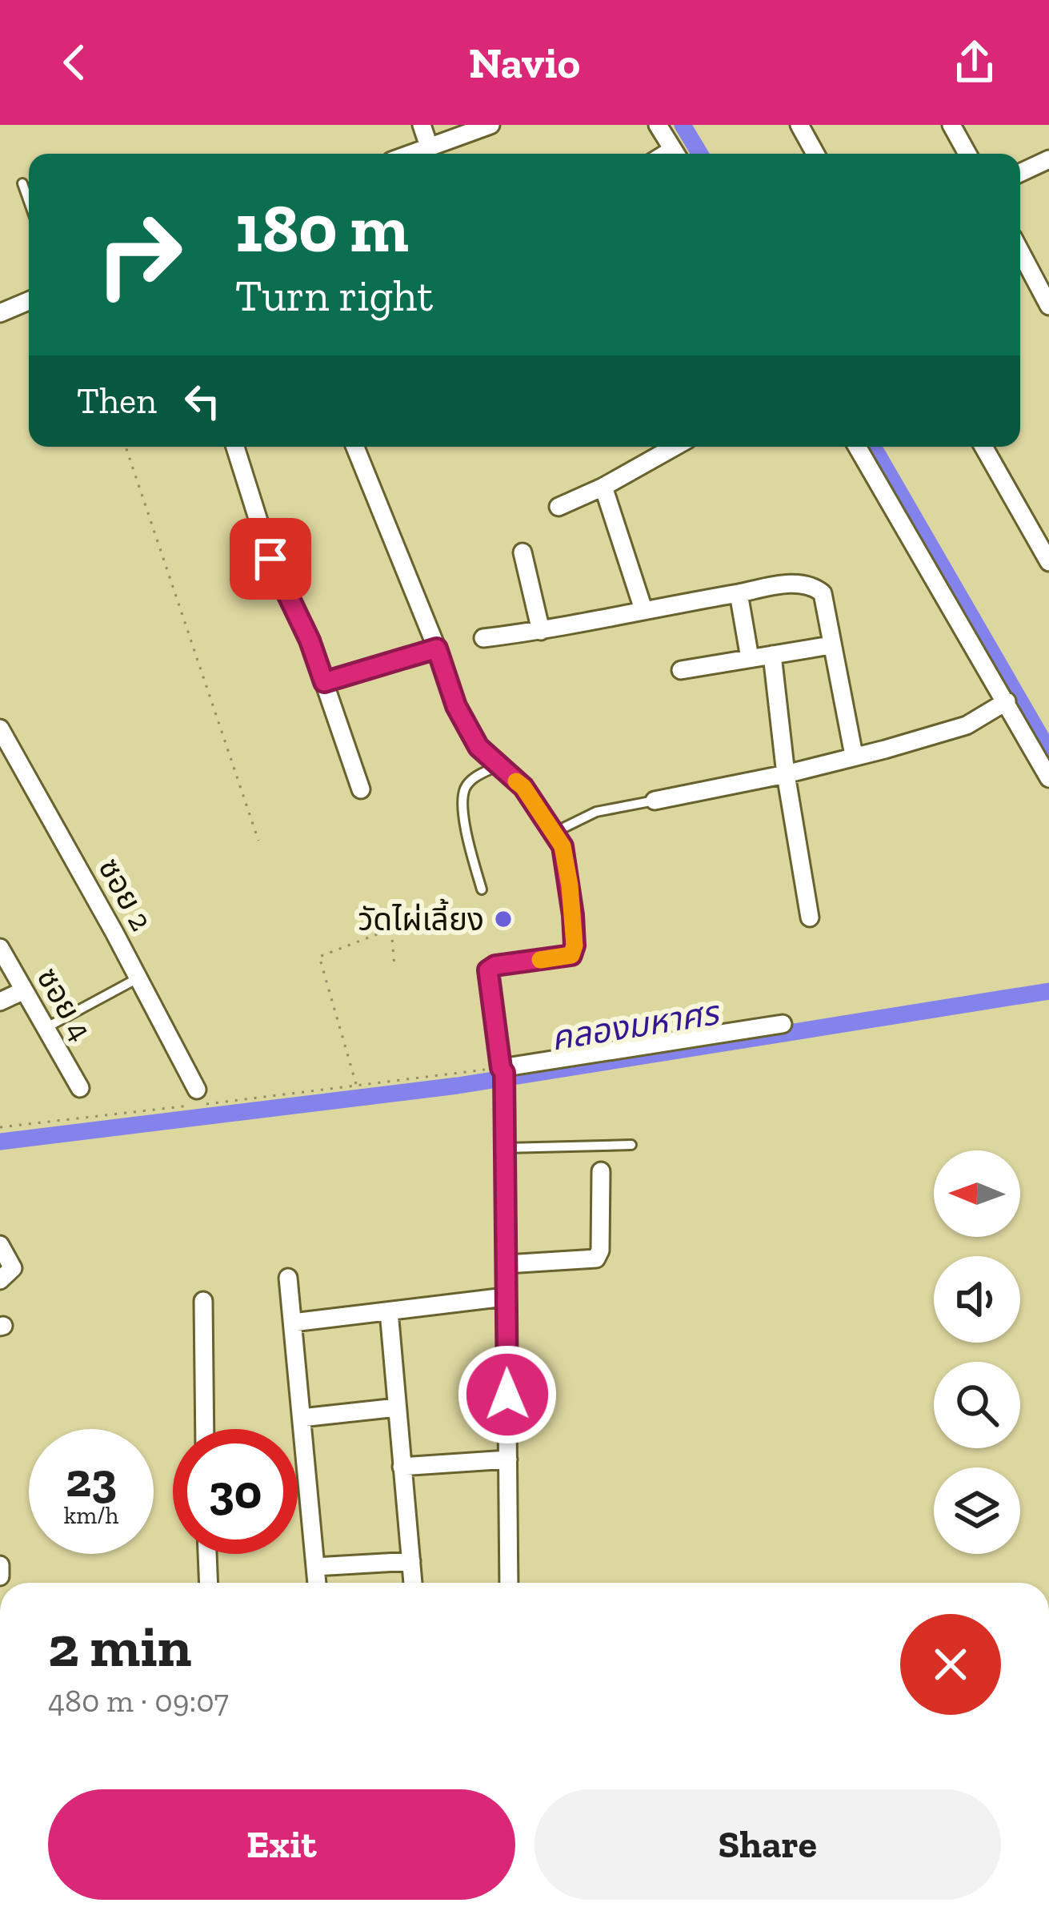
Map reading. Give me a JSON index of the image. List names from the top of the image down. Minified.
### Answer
{"streets":{"street":["ซอย 2","ซอย 4"]},"water":["คลองมหาศร"],"places":["วัดไผ่เลี้ยง"],"north":"left","page":{"header":"Navio","turn":["180 m","Turn right"],"then":"Then","speed":"23 km/h","limit":"30","heading":["2 min","480 m · 09:07"],"buttons":["Exit","Share"]}}
